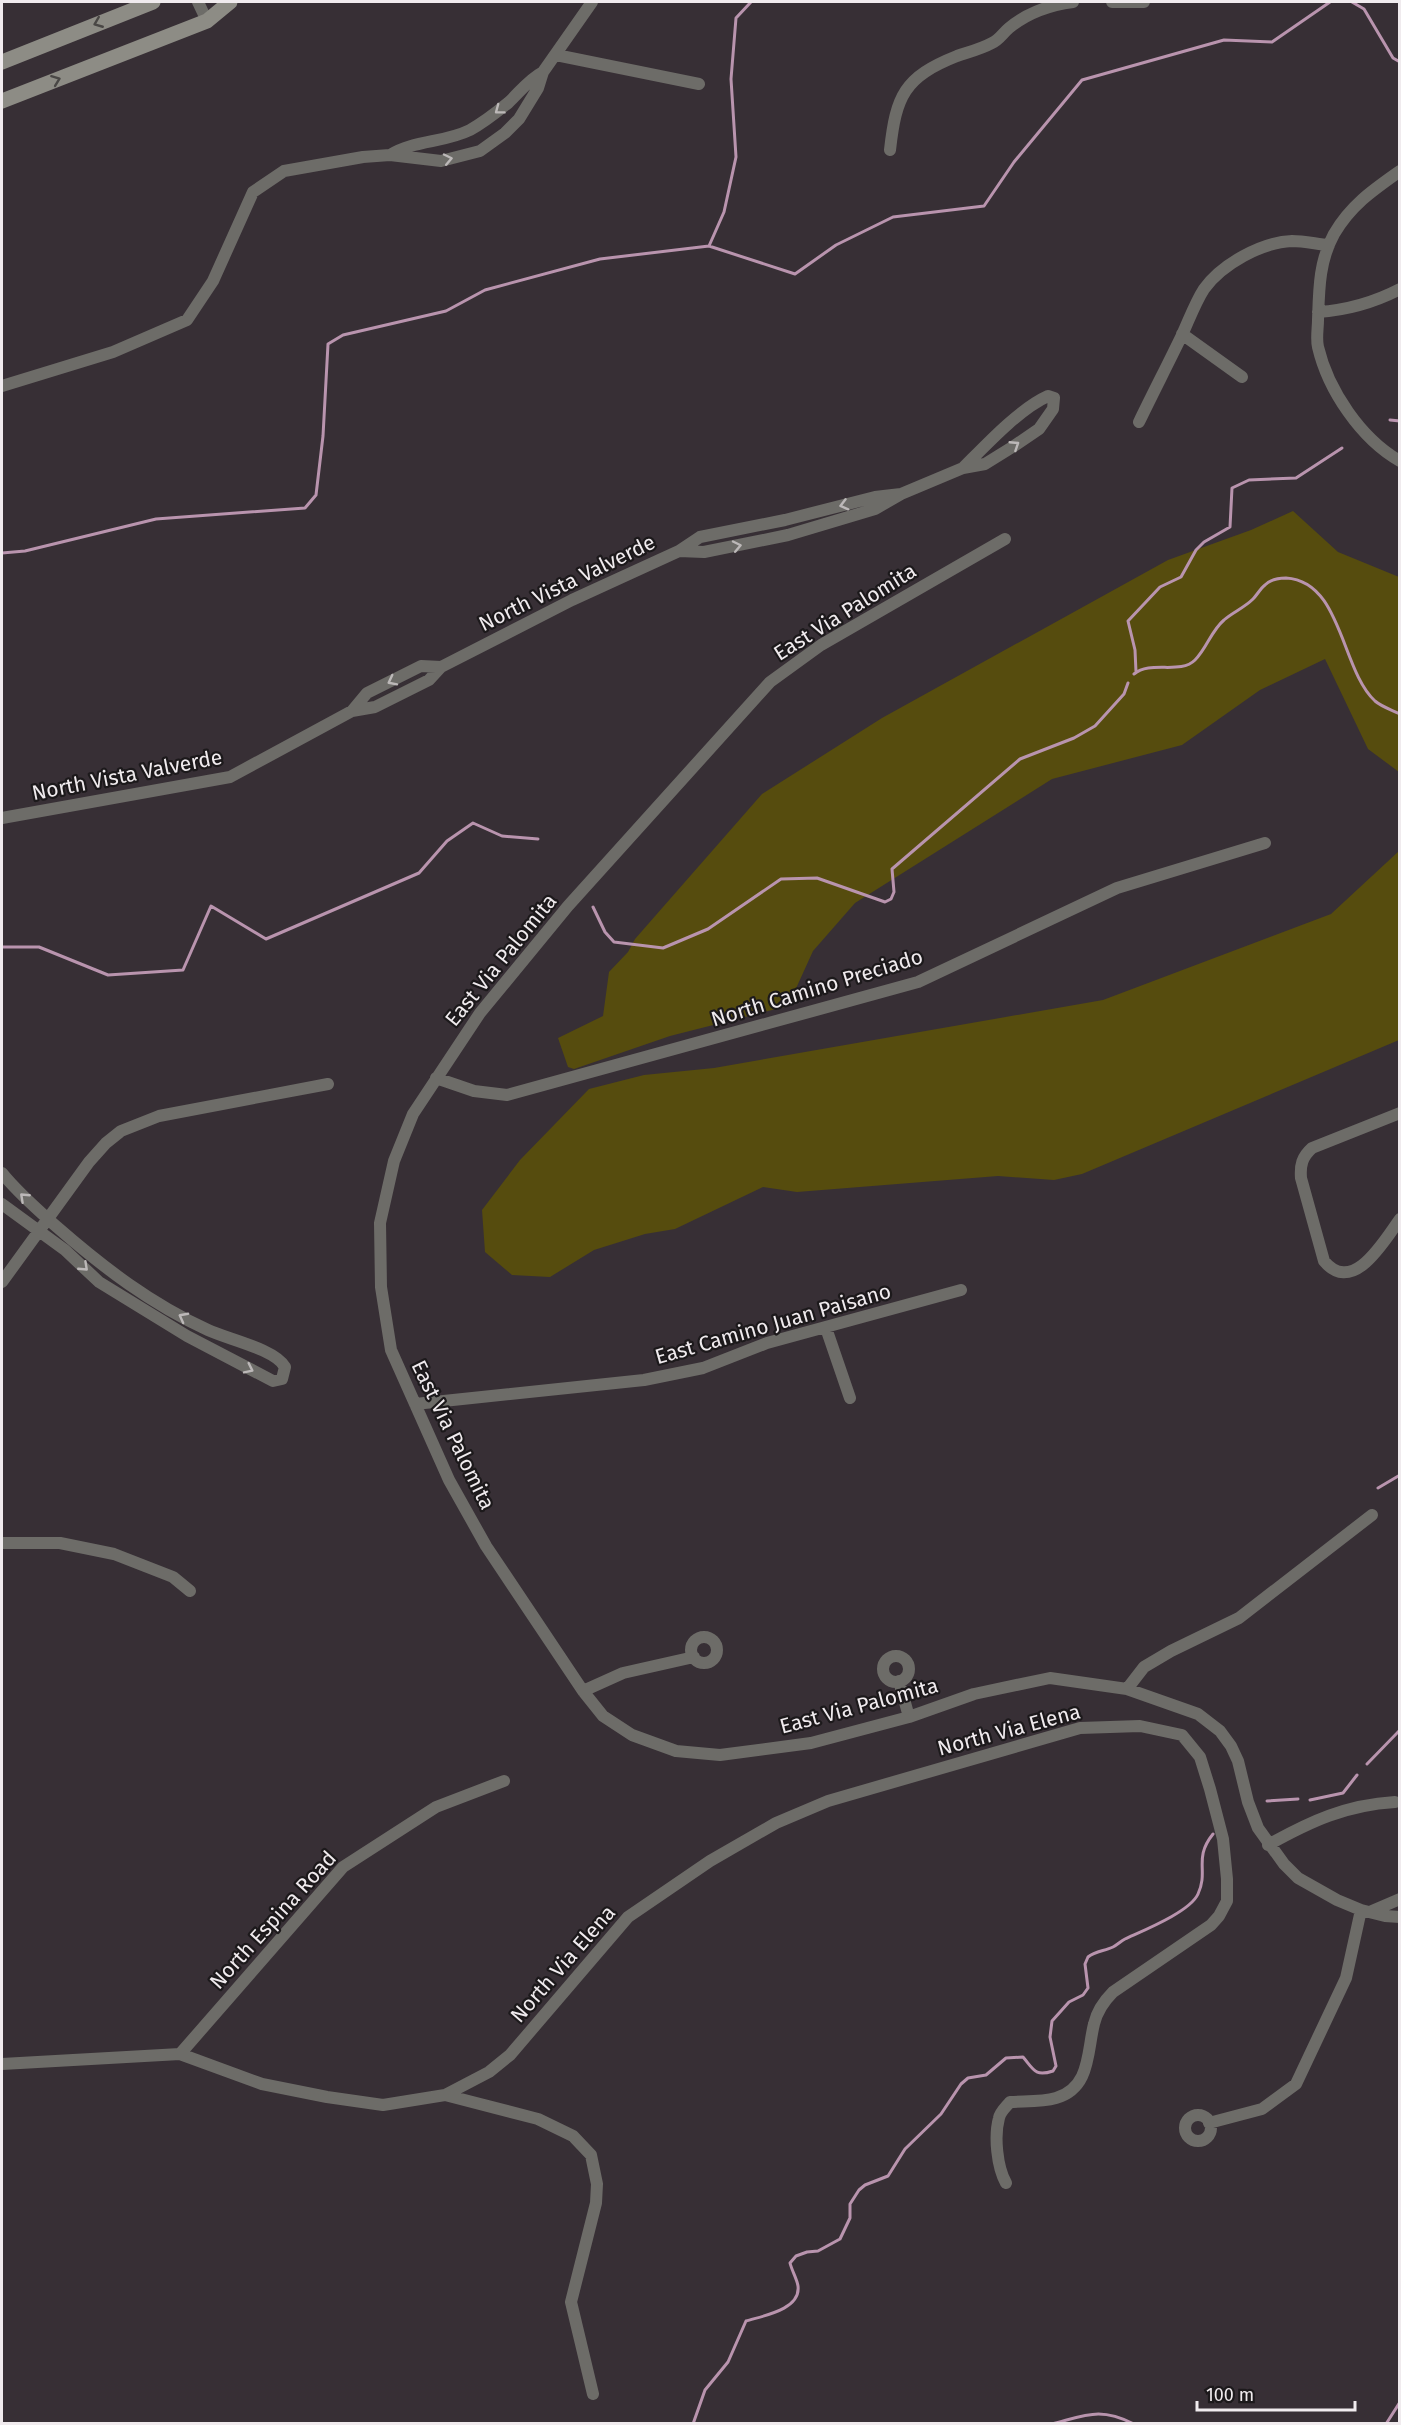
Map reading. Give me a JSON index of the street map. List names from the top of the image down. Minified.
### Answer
{"streets":{"street":["North Vista Valverde","East Via Palomita","North Camino Preciado","East Camino Juan Paisano","North Via Elena","North Espina Road"]},"crossings":[["East Via Palomita","North Camino Preciado"],["East Via Palomita","East Camino Juan Paisano"]],"scale_bar":"100 m"}
